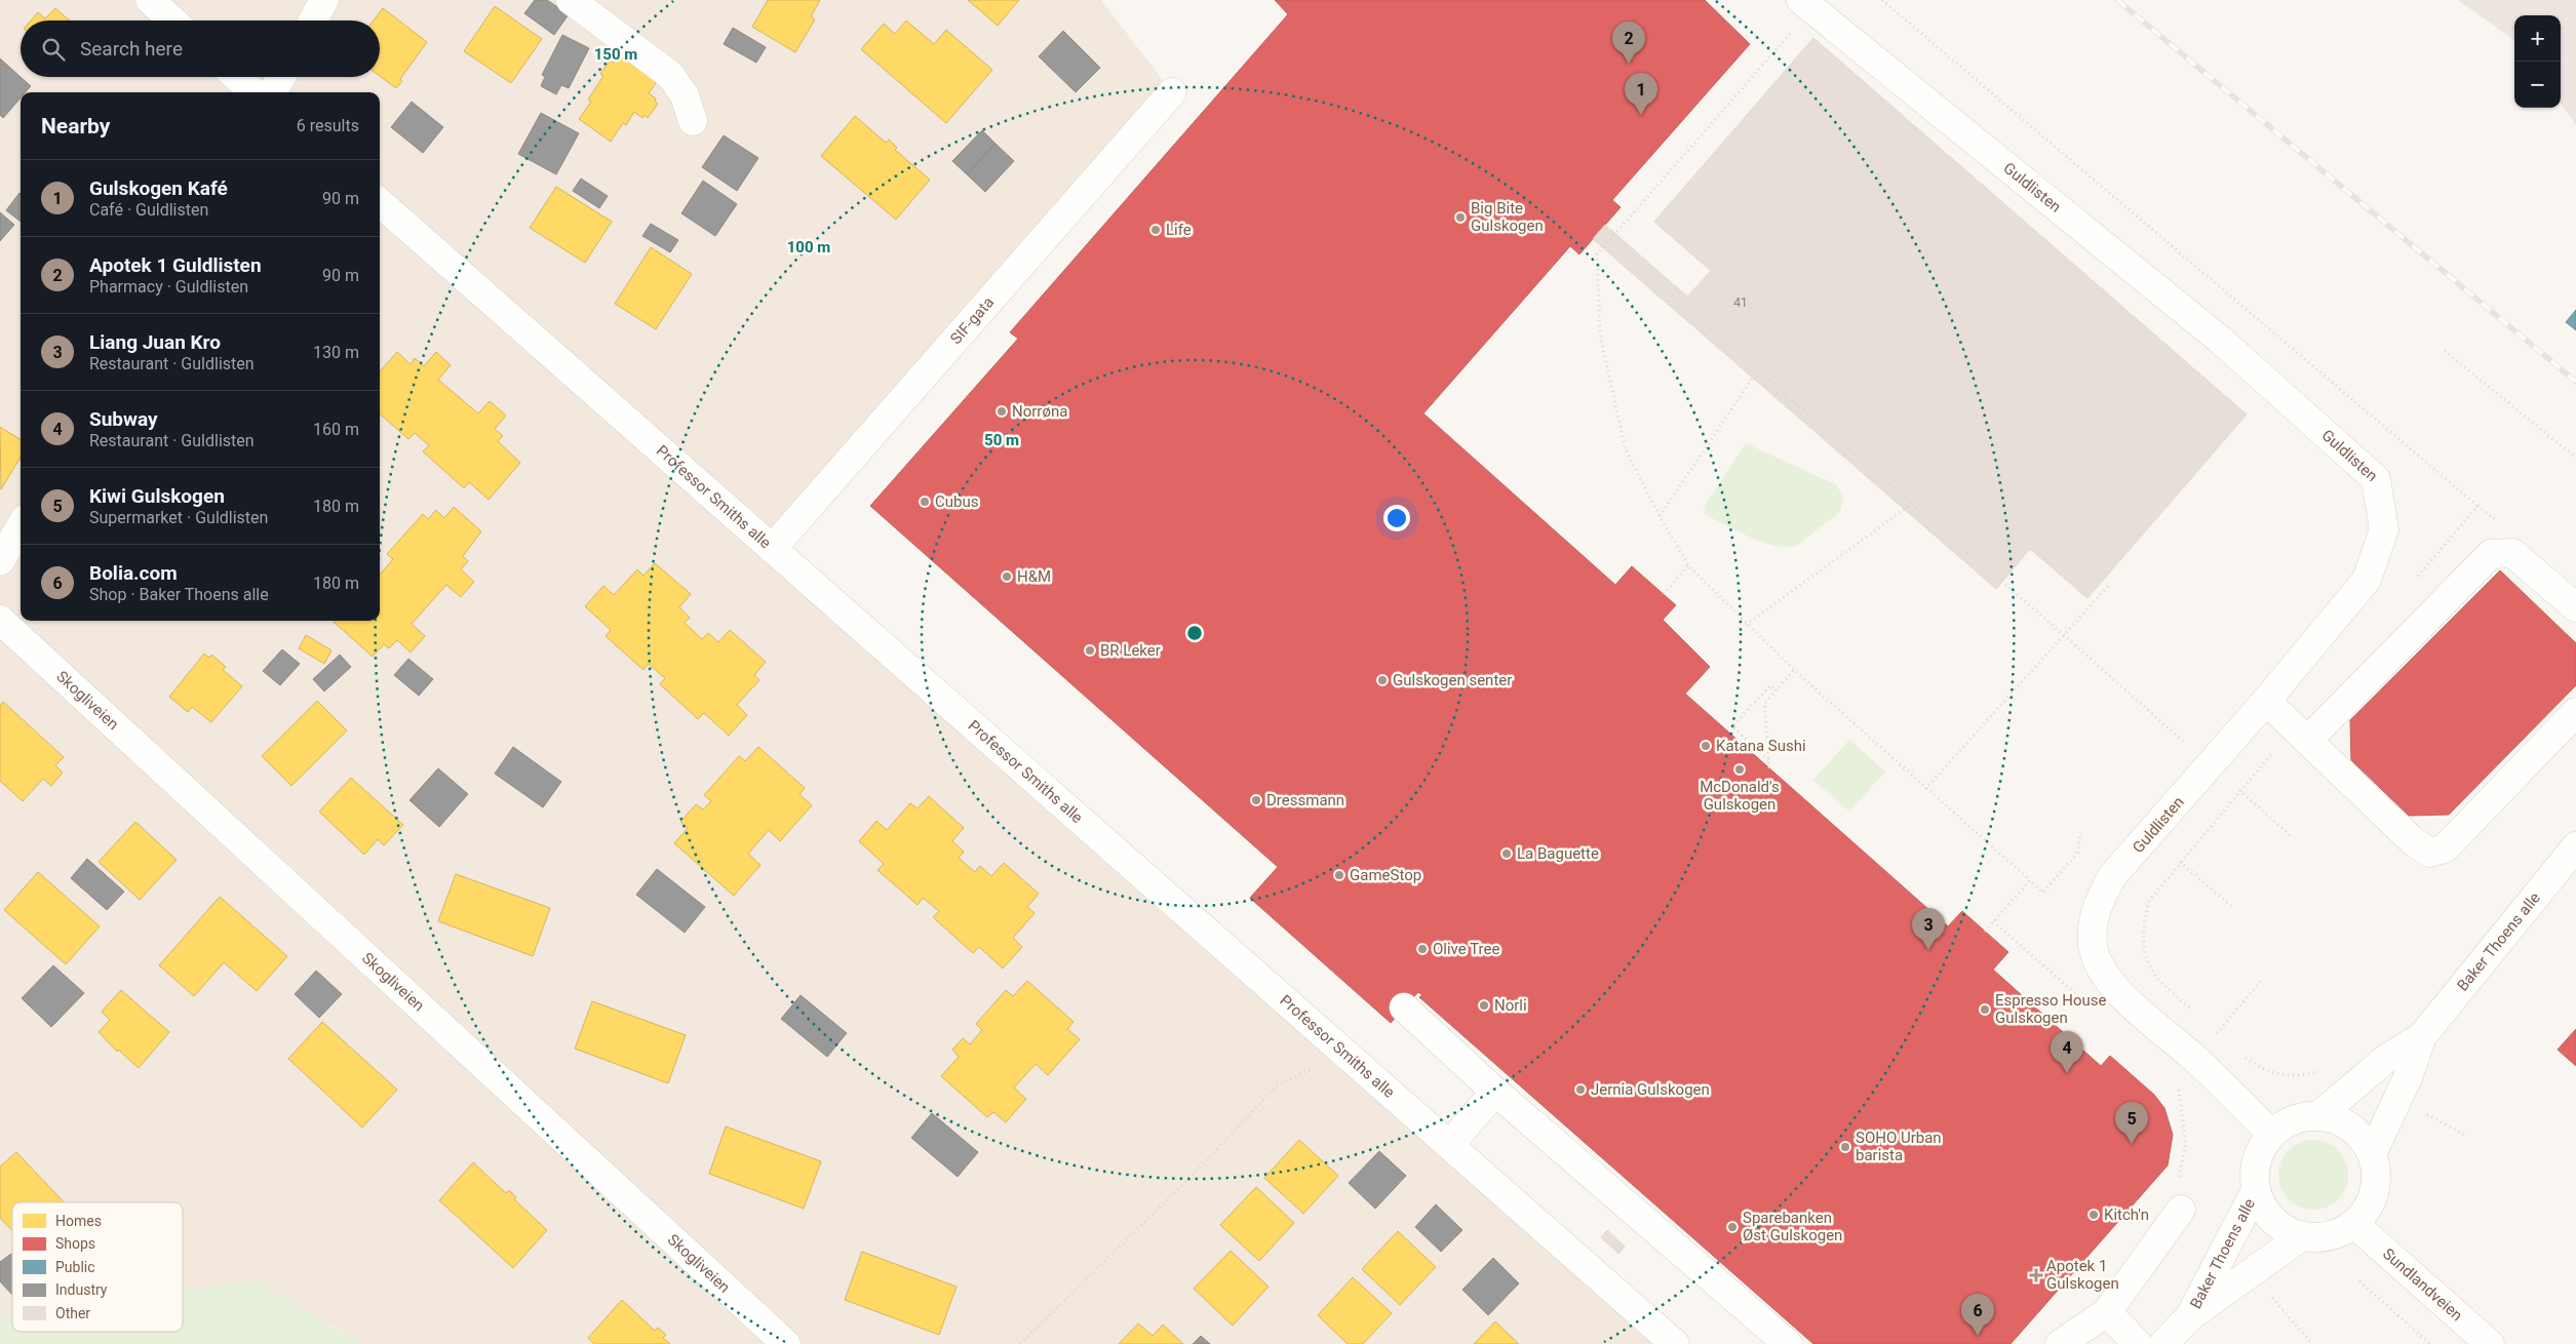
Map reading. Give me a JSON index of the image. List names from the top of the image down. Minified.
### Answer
{"streets":{"street":["Guldlisten","SIF-gata","Professor Smiths alle","Skogliveien","Baker Thoens alle","Sundlandveien"]},"crossings":[["Guldlisten","Baker Thoens alle"],["Guldlisten","Sundlandveien"],["SIF-gata","Professor Smiths alle"],["Baker Thoens alle","Sundlandveien"]],"places":{"other":["Big Bite Gulskogen","Life","Norrøna","Cubus","H&M","BR Leker","Gulskogen senter","Katana Sushi","McDonald's Gulskogen","Dressmann","La Baguette","GameStop","Olive Tree","Norli","Espresso House Gulskogen","Jernia Gulskogen","SOHO Urban barista","Kitch'n","Sparebanken Øst Gulskogen"],"health":["Apotek 1 Gulskogen"]},"house_numbers":["41"],"legend":["Homes","Shops","Public","Industry","Other"],"page":{"map_buttons":["+","−"],"search":"Search here","pins":["2","1","3","4","5","6"],"heading":["Nearby","6 results"],"list":[{"mark":"1","name":"Gulskogen Kafé","note":"Café · Guldlisten","value":"90 m"},{"mark":"2","name":"Apotek 1 Guldlisten","note":"Pharmacy · Guldlisten","value":"90 m"},{"mark":"3","name":"Liang Juan Kro","note":"Restaurant · Guldlisten","value":"130 m"},{"mark":"4","name":"Subway","note":"Restaurant · Guldlisten","value":"160 m"},{"mark":"5","name":"Kiwi Gulskogen","note":"Supermarket · Guldlisten","value":"180 m"},{"mark":"6","name":"Bolia.com","note":"Shop · Baker Thoens alle","value":"180 m"}]},"rings":["150 m","100 m","50 m"]}
